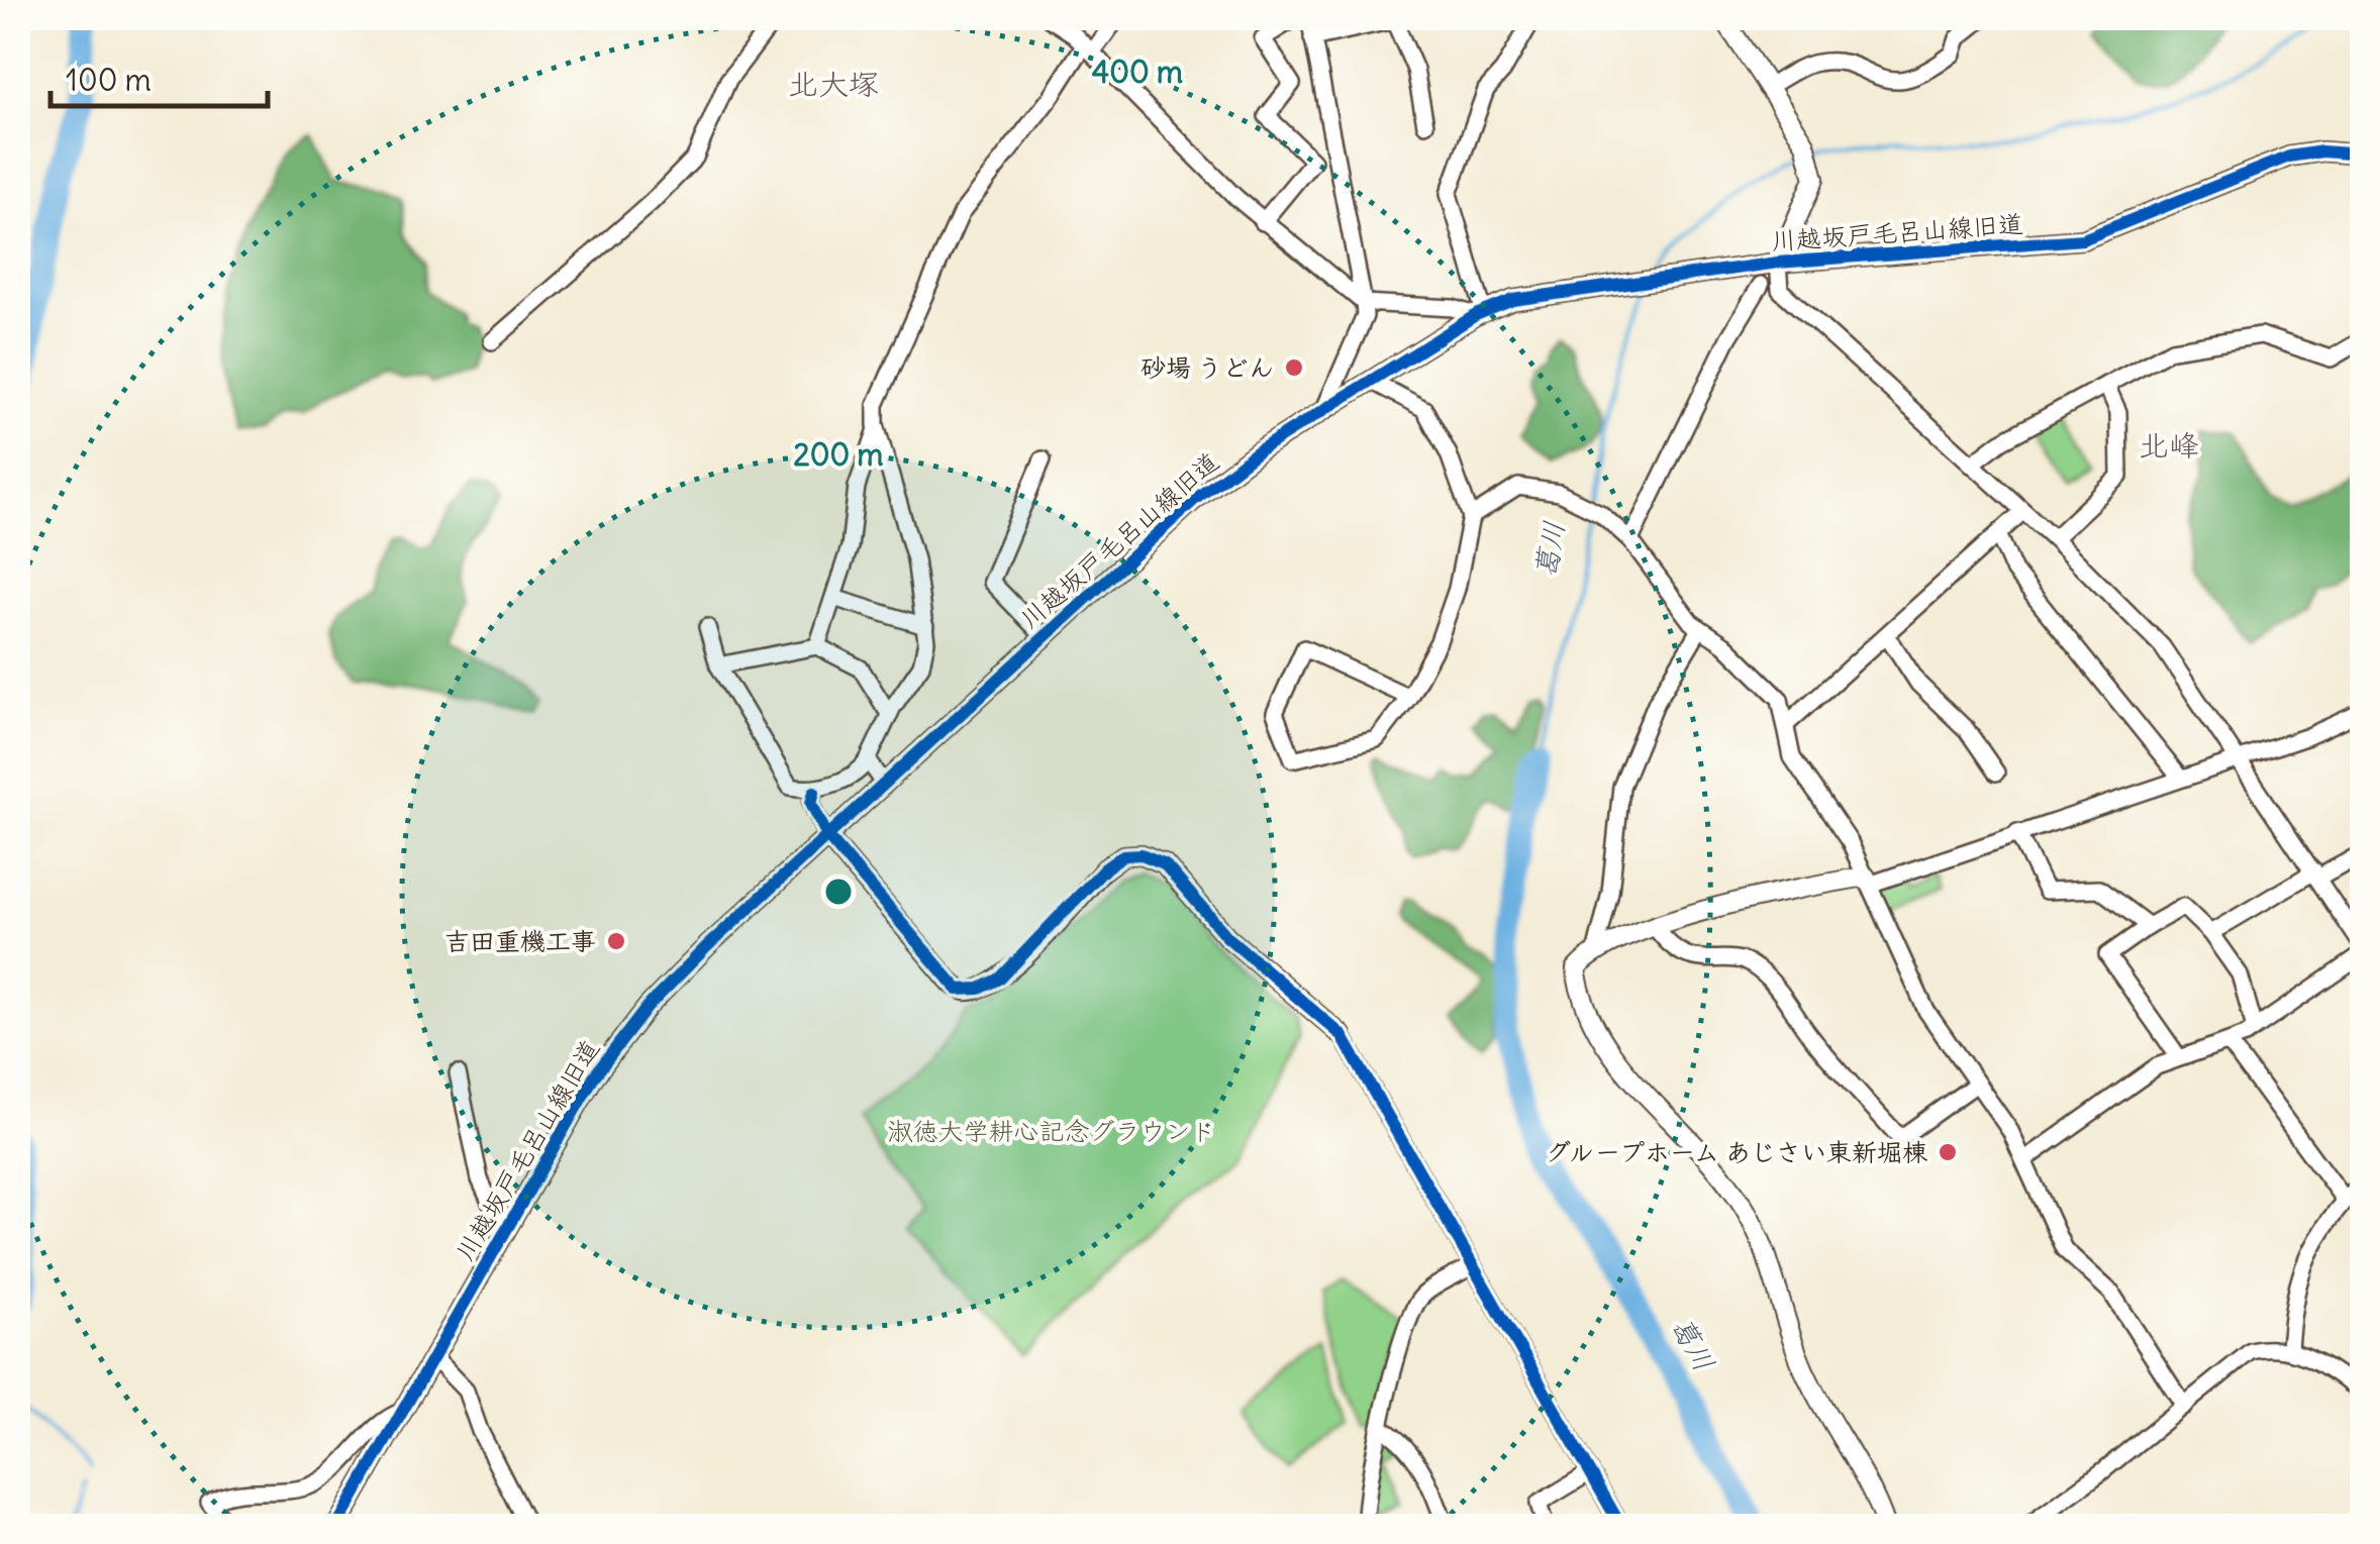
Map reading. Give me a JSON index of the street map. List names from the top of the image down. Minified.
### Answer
{"streets":{"street":["川越坂戸毛呂山線旧道"]},"districts":["北大塚","北峰"],"water":["葛川"],"parks":["淑徳大学耕心記念グラウンド"],"places":["砂場 うどん","吉田重機工事","グループホーム あじさい東新堀棟"],"scale_bar":"100 m","rings":["400 m","200 m"]}
